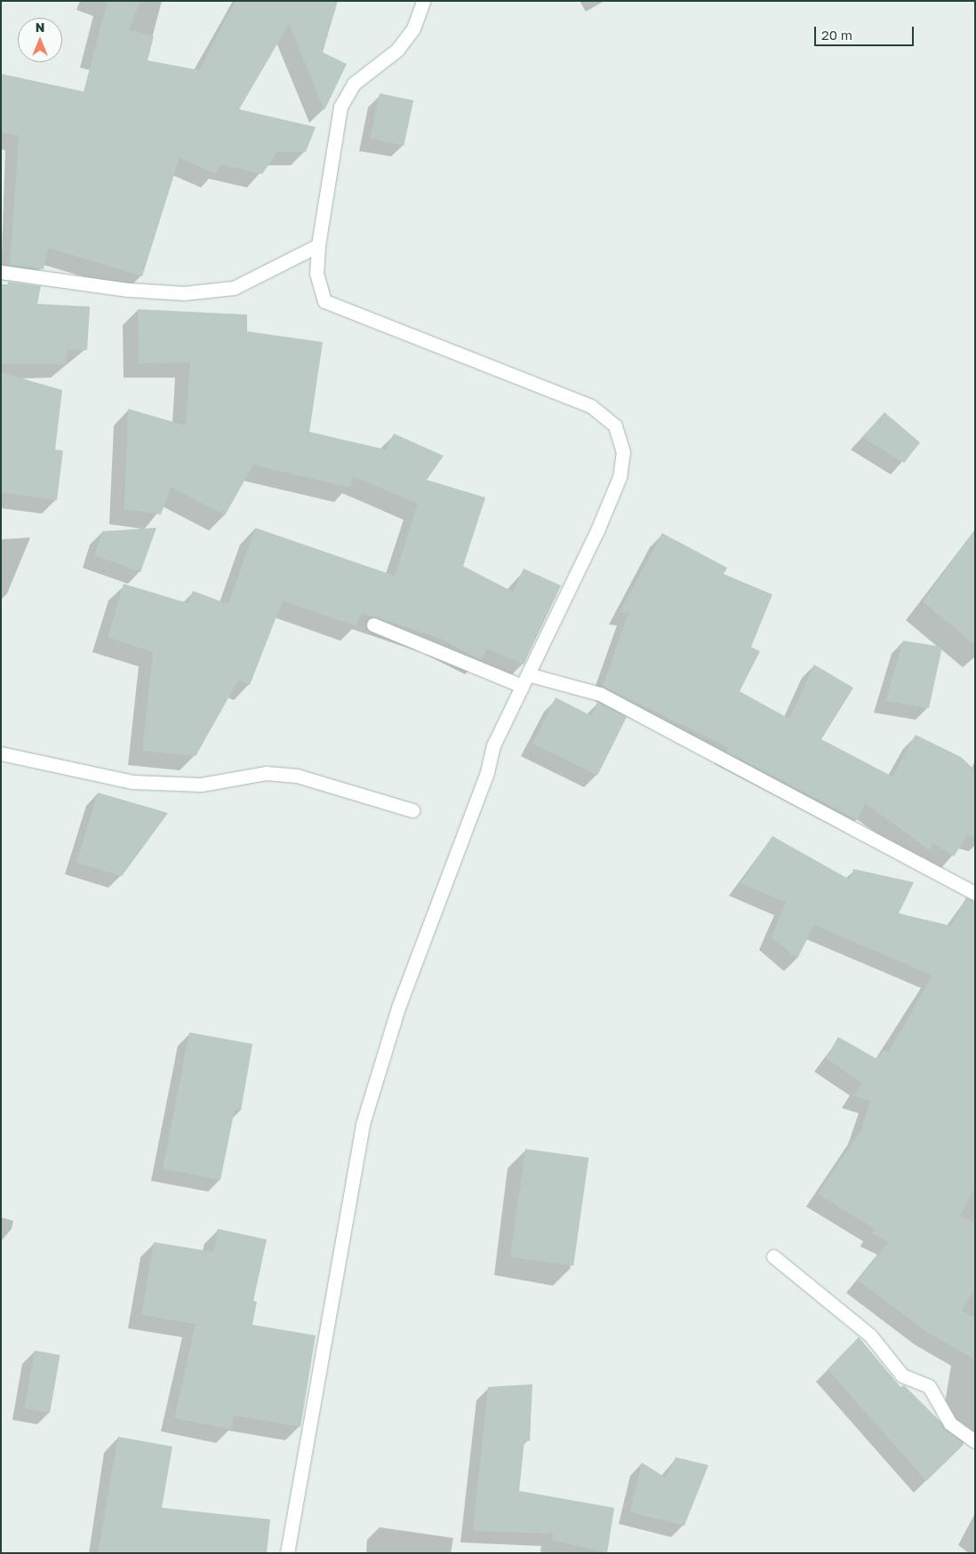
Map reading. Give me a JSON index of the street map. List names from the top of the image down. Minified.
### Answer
{"scale_bar":"20 m","north":"top"}
